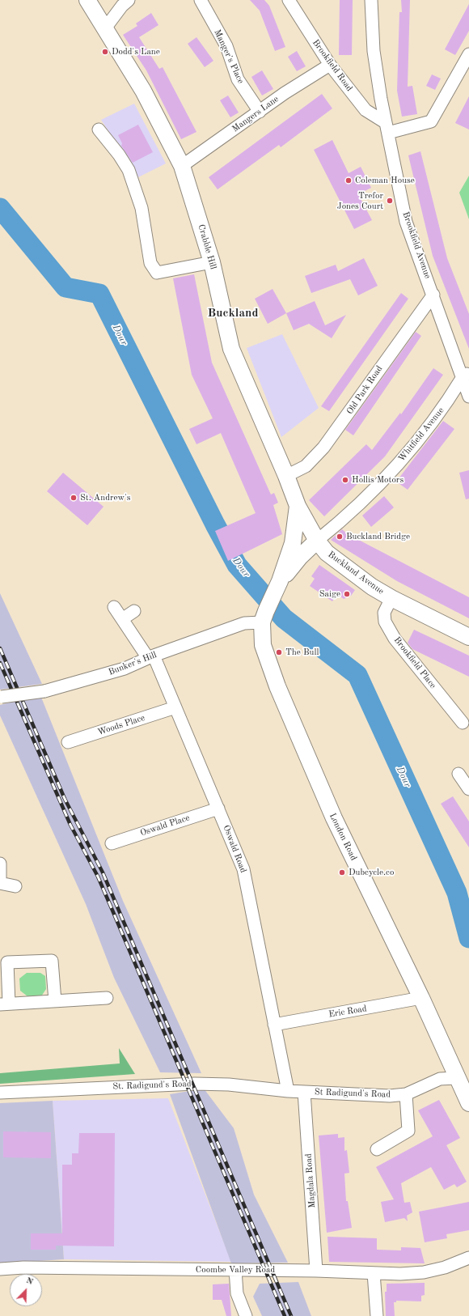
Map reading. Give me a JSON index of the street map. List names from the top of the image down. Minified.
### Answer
{"streets":{"main road":["Crabble Hill","Buckland Avenue","London Road"],"street":["Manger's Place","Brookfield Road","Mangers Lane","Brookfield Avenue","Old Park Road","Whitfield Avenue","Brookfield Place","Bunker's Hill","Woods Place","Oswald Place","Oswald Road","Eric Road","St. Radigund's Road","St Radigund's Road","Magdala Road","Coombe Valley Road"]},"crossings":[["Manger's Place","Mangers Lane"],["Brookfield Road","Mangers Lane"],["Brookfield Road","Brookfield Avenue"],["Mangers Lane","Crabble Hill"],["Brookfield Avenue","Old Park Road"],["Brookfield Avenue","Whitfield Avenue"],["Crabble Hill","Old Park Road"],["Crabble Hill","Buckland Avenue"],["Crabble Hill","London Road"],["Whitfield Avenue","Buckland Avenue"],["Whitfield Avenue","London Road"],["Buckland Avenue","Brookfield Place"],["Buckland Avenue","London Road"],["Bunker's Hill","London Road"],["Bunker's Hill","Oswald Road"],["Woods Place","Oswald Road"],["Oswald Place","Oswald Road"],["London Road","Eric Road"],["London Road","St Radigund's Road"],["Oswald Road","Eric Road"],["Oswald Road","St. Radigund's Road"],["St. Radigund's Road","St Radigund's Road"],["St. Radigund's Road","Magdala Road"],["St Radigund's Road","Magdala Road"],["Magdala Road","Coombe Valley Road"]],"districts":["Buckland"],"water":["Dour"],"places":["Dodd's Lane","Coleman House","Trefor Jones Court","Hollis Motors","St. Andrew's","Buckland Bridge","Saige","The Bull","Dubcycle.co"],"north":"top right"}
